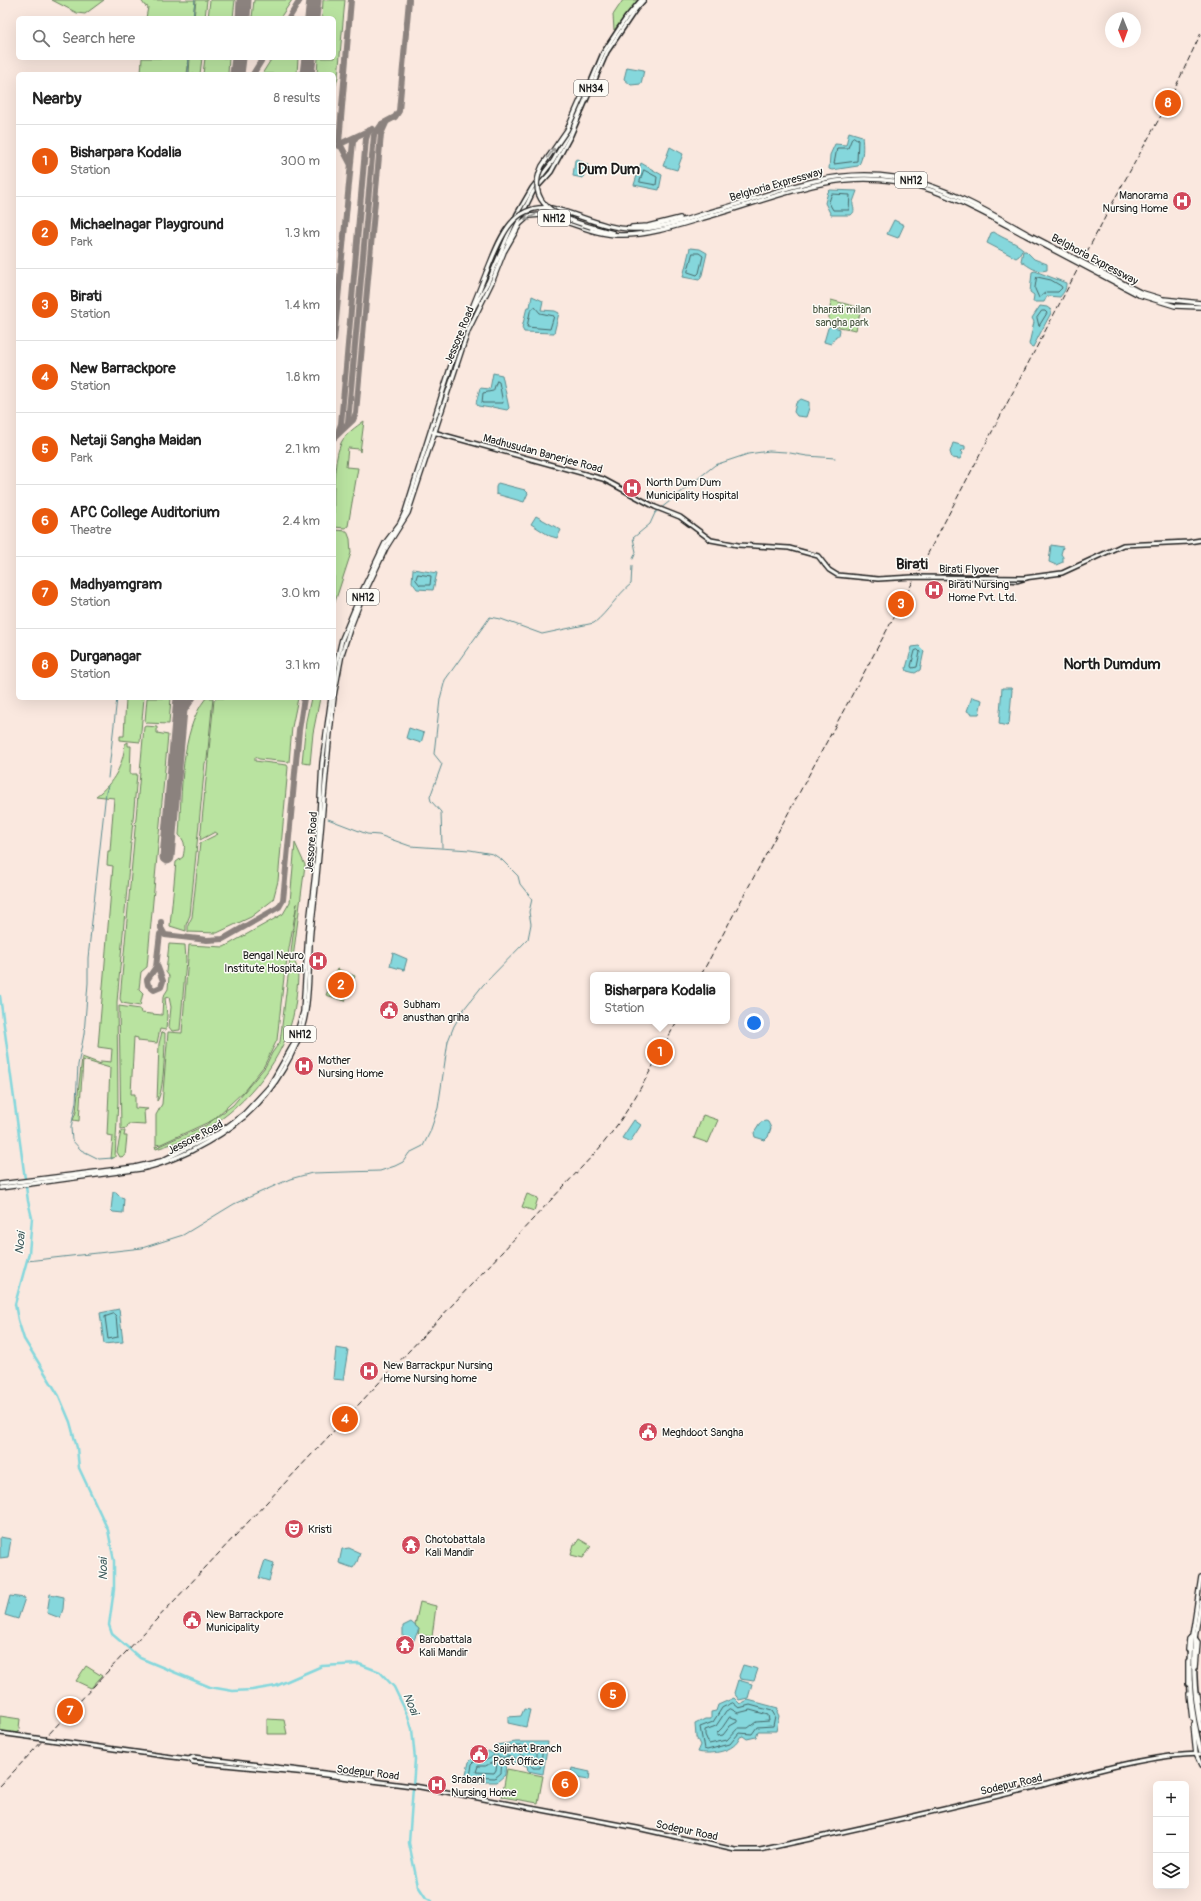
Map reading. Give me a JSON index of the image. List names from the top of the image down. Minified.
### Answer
{"streets":{"highway":["NH12","Belghoria Expressway","Jessore Road"],"main road":["NH34","Madhusudan Banerjee Road","Birati Flyover","Sodepur Road"]},"crossings":[["NH12","Belghoria Expressway"],["NH12","Jessore Road"],["NH12","Madhusudan Banerjee Road"],["Belghoria Expressway","Jessore Road"],["Jessore Road","Madhusudan Banerjee Road"],["Madhusudan Banerjee Road","Birati Flyover"]],"districts":["Dum Dum","Birati","North Dumdum"],"water":["Noai"],"parks":["bharati milan sangha park"],"places":{"hospital":["Manorama Nursing Home","North Dum Dum Municipality Hospital","Birati Nursing Home Pvt. Ltd.","Bengal Neuro Institute Hospital","Mother Nursing Home","New Barrackpur Nursing Home Nursing home","Srabani Nursing Home"],"public building":["Subham anusthan griha","Meghdoot Sangha","New Barrackpore Municipality","Sajirhat Branch Post Office"],"theatre":["Kristi"],"temple":["Chotobattala Kali Mandir","Barobattala Kali Mandir"]},"north":"bottom","page":{"search":"Search here","heading":["Nearby","8 results"],"pins":["8","3","2","1","4","5","7","6"],"list":[{"mark":"1","name":"Bisharpara Kodalia","note":"Station","value":"300 m"},{"mark":"2","name":"Michaelnagar Playground","note":"Park","value":"1.3 km"},{"mark":"3","name":"Birati","note":"Station","value":"1.4 km"},{"mark":"4","name":"New Barrackpore","note":"Station","value":"1.8 km"},{"mark":"5","name":"Netaji Sangha Maidan","note":"Park","value":"2.1 km"},{"mark":"6","name":"APC College Auditorium","note":"Theatre","value":"2.4 km"},{"mark":"7","name":"Madhyamgram","note":"Station","value":"3.0 km"},{"mark":"8","name":"Durganagar","note":"Station","value":"3.1 km"}],"popup":["Bisharpara Kodalia","Station"],"map_buttons":["+","−"]}}
